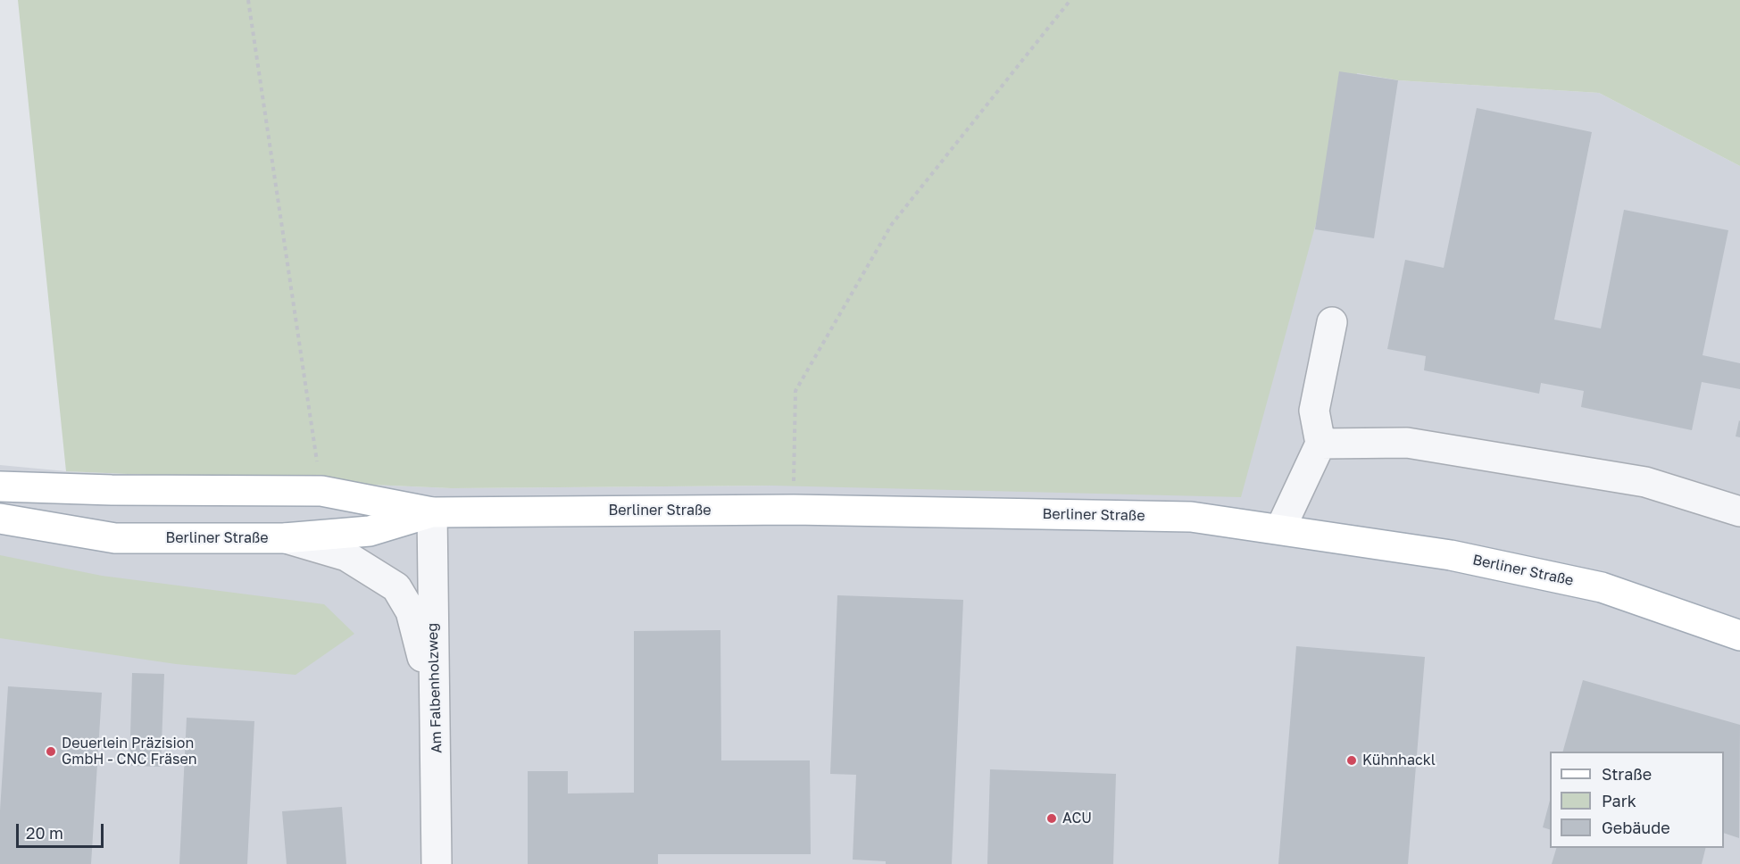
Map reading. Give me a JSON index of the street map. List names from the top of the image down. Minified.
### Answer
{"streets":{"main road":["Berliner Straße"],"street":["Am Falbenholzweg"]},"crossings":[["Berliner Straße","Am Falbenholzweg"]],"places":["Deuerlein Präzision GmbH - CNC Fräsen","Kühnhackl","ACU"],"legend":["Straße","Park","Gebäude"],"scale_bar":"20 m"}
